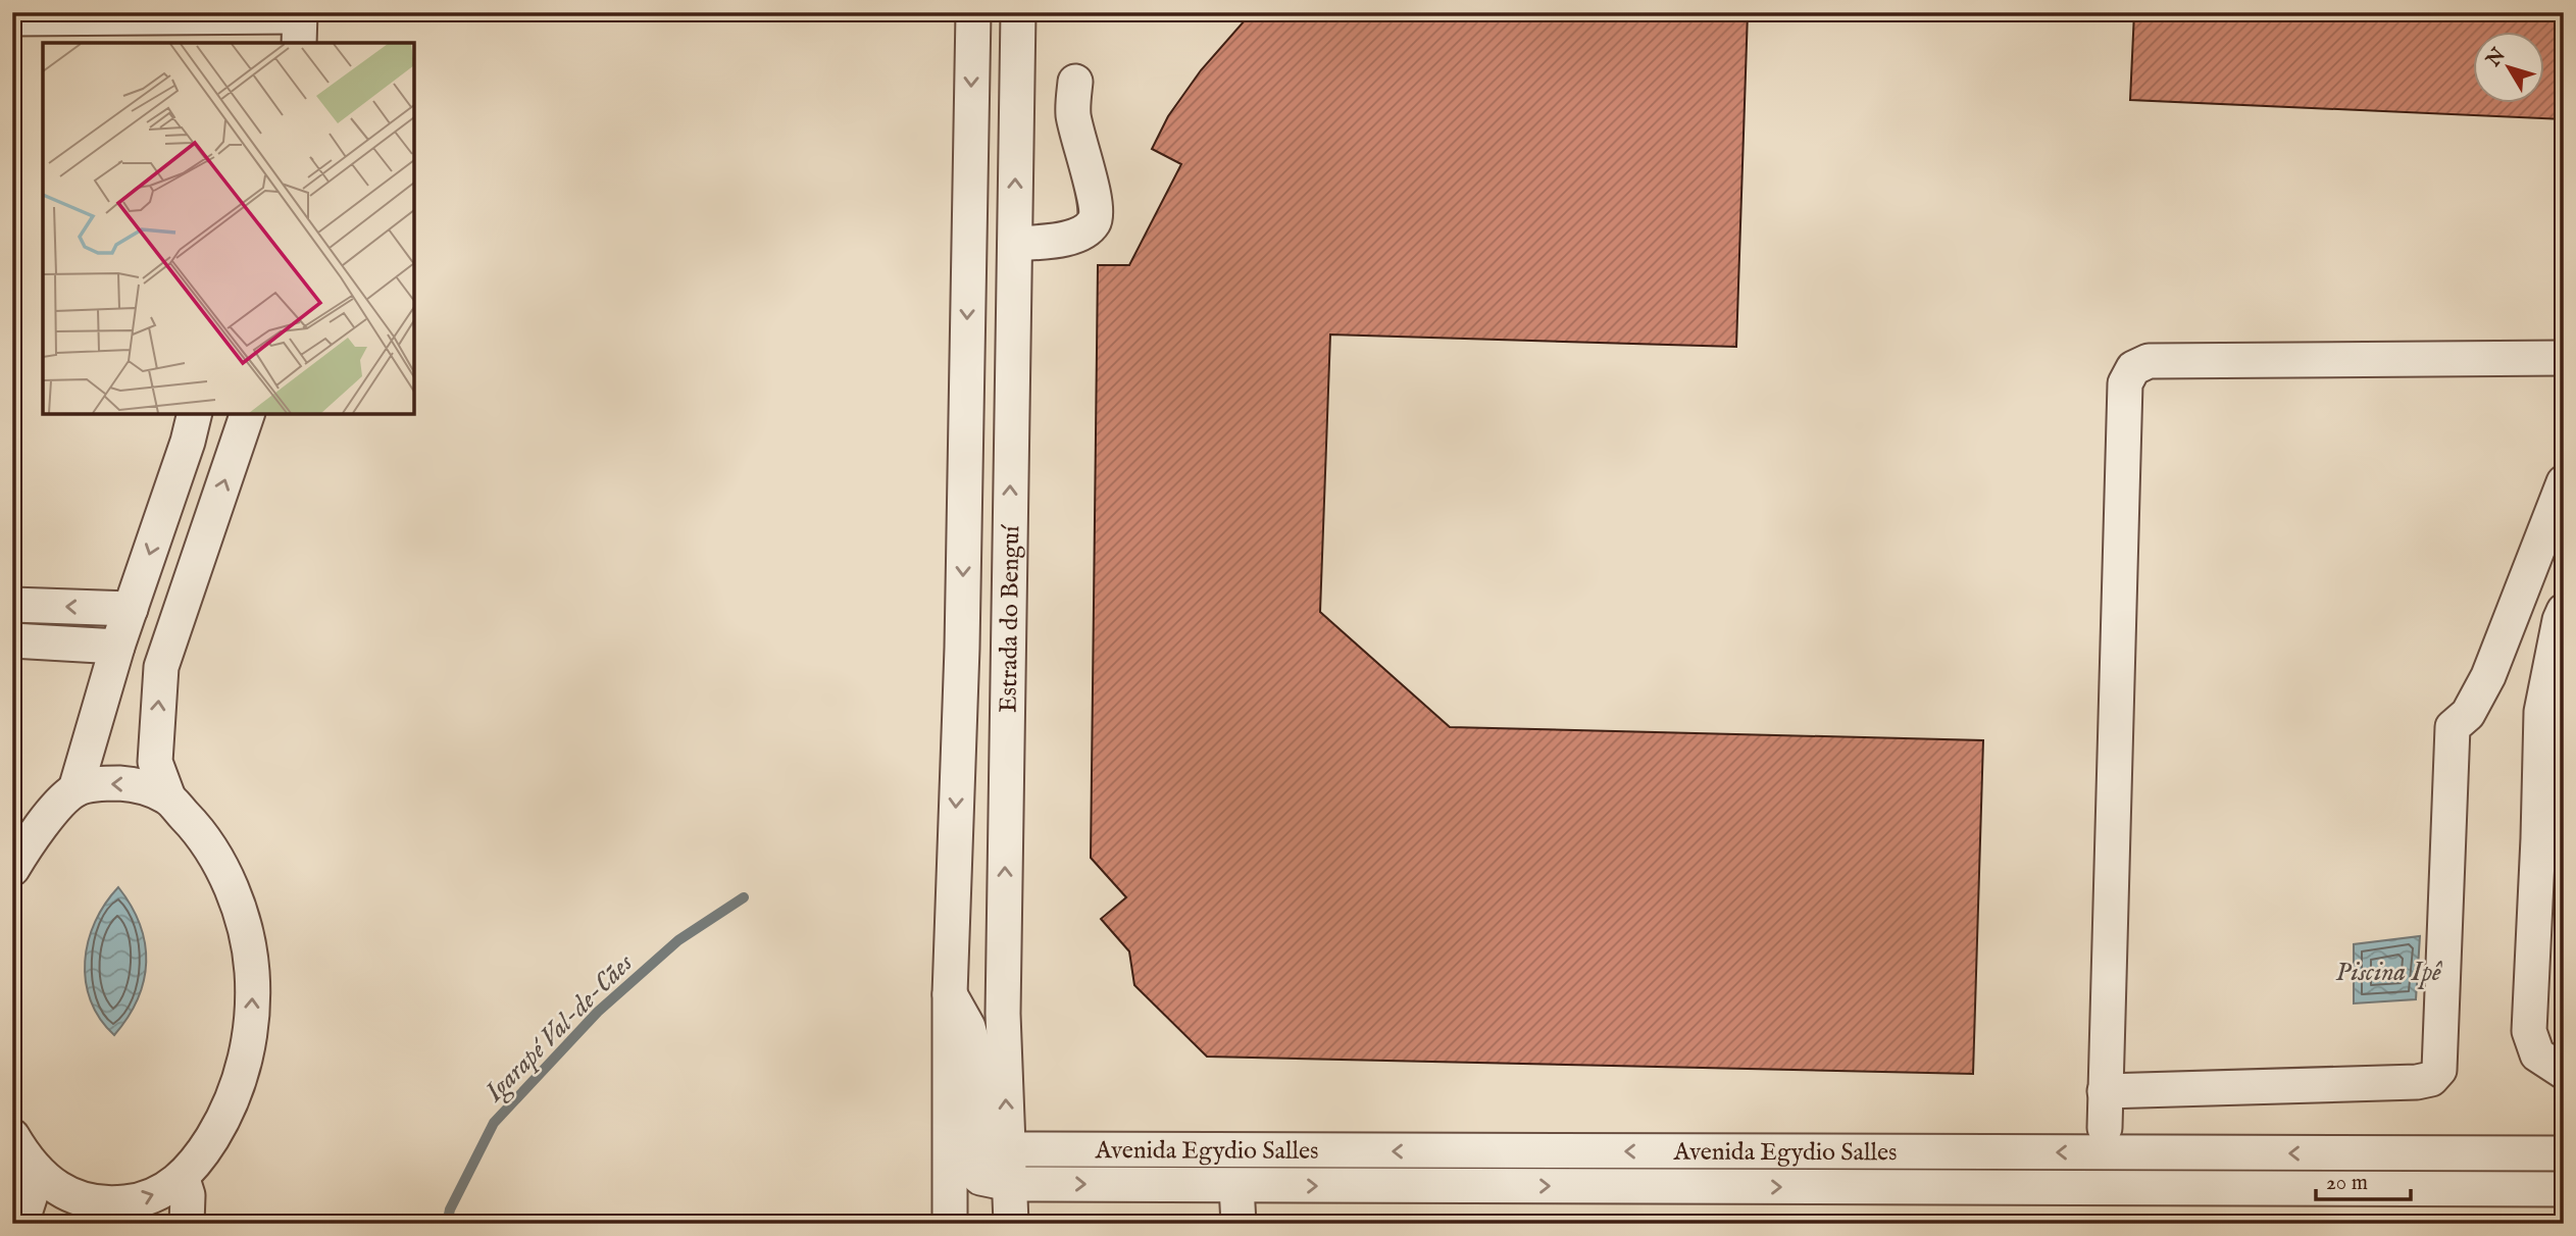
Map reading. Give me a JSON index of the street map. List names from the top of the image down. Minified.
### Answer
{"streets":{"street":["Estrada do Benguí","Avenida Egydio Salles"]},"crossings":[["Estrada do Benguí","Avenida Egydio Salles"]],"water":["Piscina Ipê","Igarapé Val-de-Cães"],"scale_bar":"20 m","north":"top left"}
